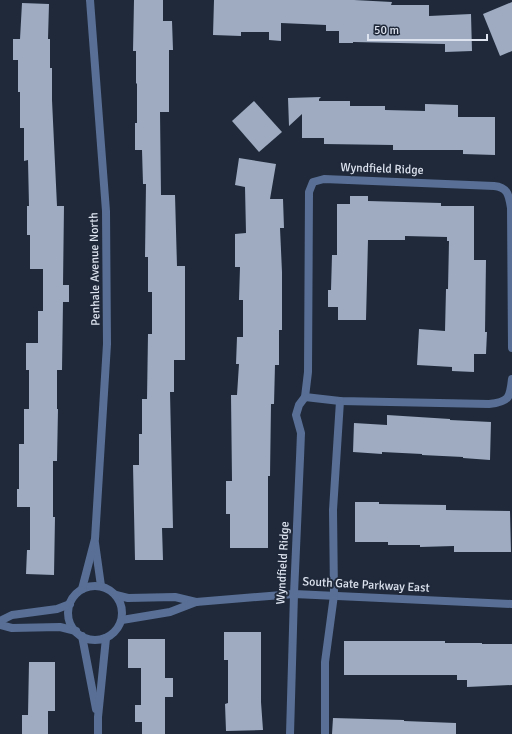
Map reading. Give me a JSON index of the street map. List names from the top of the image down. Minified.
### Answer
{"streets":{"street":["Wyndfield Ridge","Penhale Avenue North","South Gate Parkway East"]},"crossings":[["Wyndfield Ridge","South Gate Parkway East"],["Penhale Avenue North","South Gate Parkway East"]],"scale_bar":"50 m"}
